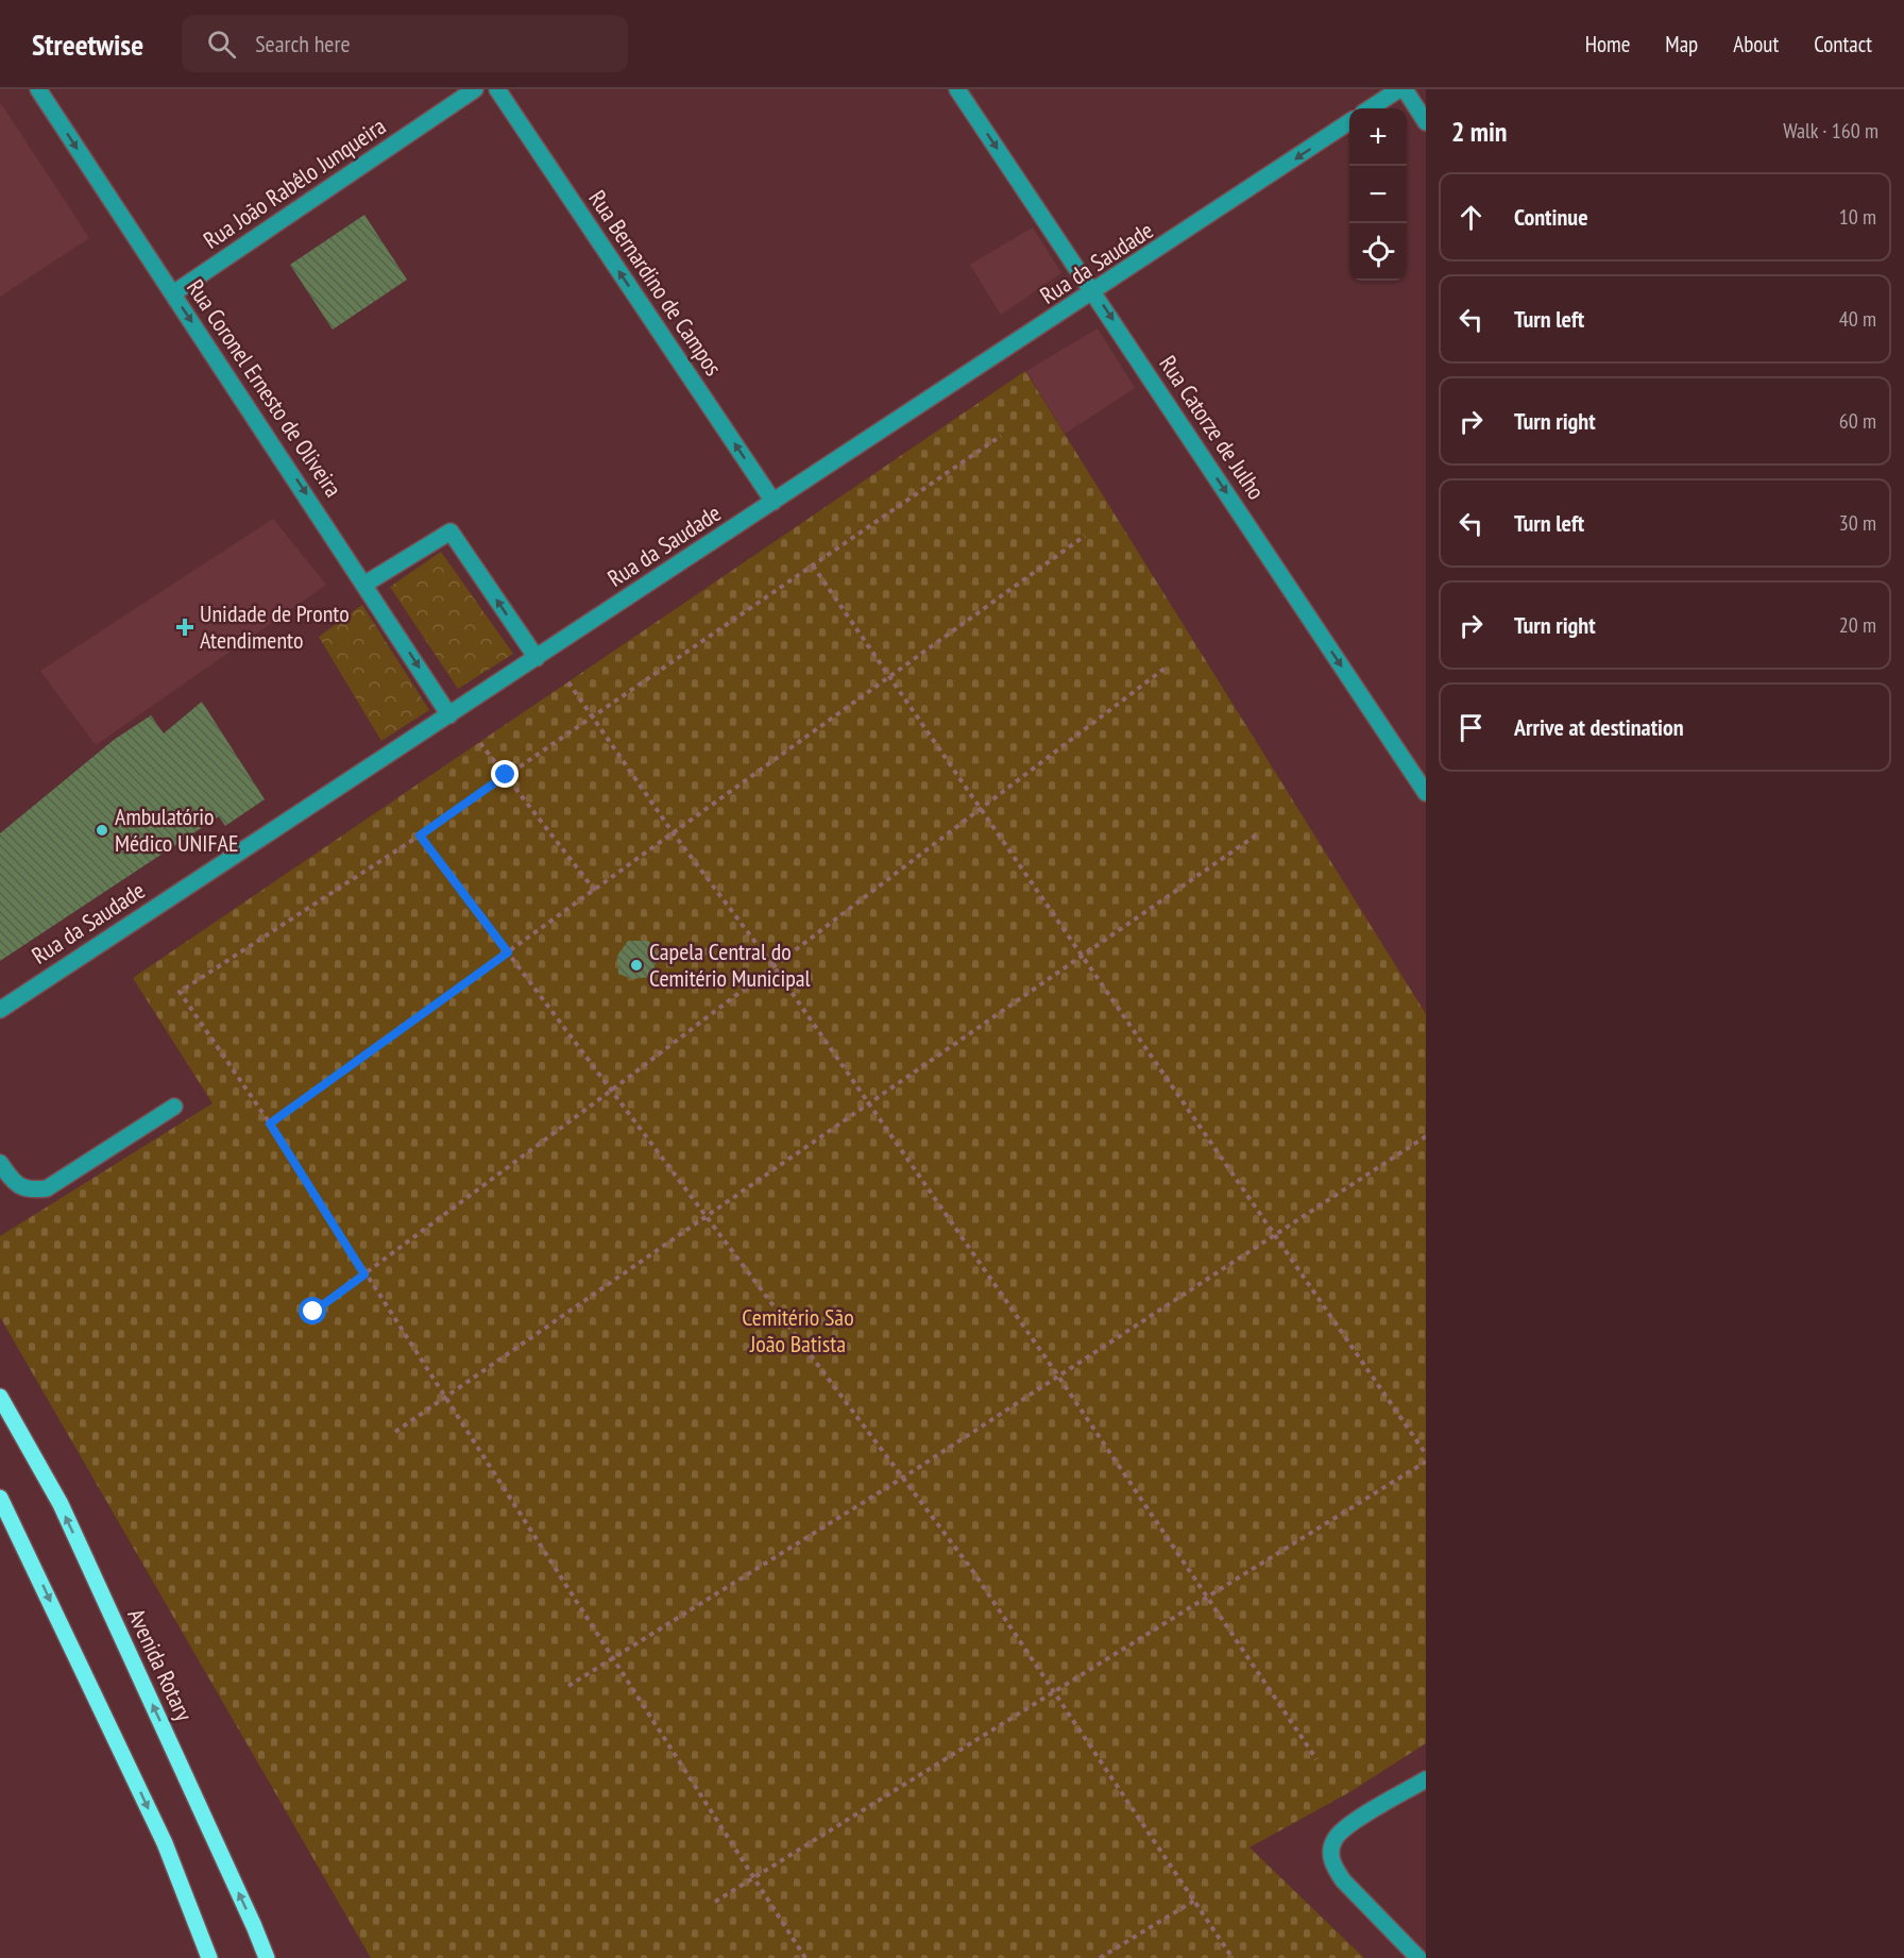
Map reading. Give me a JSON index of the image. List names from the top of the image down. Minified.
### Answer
{"streets":{"main road":["Avenida Rotary"],"street":["Rua João Rabêlo Junqueira","Rua da Saudade","Rua Bernardino de Campos","Rua Coronel Ernesto de Oliveira","Rua Catorze de Julho"]},"crossings":[["Rua João Rabêlo Junqueira","Rua Coronel Ernesto de Oliveira"],["Rua da Saudade","Rua Bernardino de Campos"],["Rua da Saudade","Rua Coronel Ernesto de Oliveira"],["Rua da Saudade","Rua Catorze de Julho"]],"one_way":["Rua Bernardino de Campos","Rua Coronel Ernesto de Oliveira","Rua Catorze de Julho"],"parks":["Cemitério São João Batista"],"places":{"health":["Unidade de Pronto Atendimento"],"other":["Ambulatório Médico UNIFAE","Capela Central do Cemitério Municipal"]},"page":{"header":"Streetwise","search":"Search here","nav":["Home","Map","About","Contact"],"heading":["2 min","Walk · 160 m"],"map_buttons":["+","−"],"list":[["Continue","10 m"],["Turn left","40 m"],["Turn right","60 m"],["Turn left","30 m"],["Turn right","20 m"],"Arrive at destination"]}}
